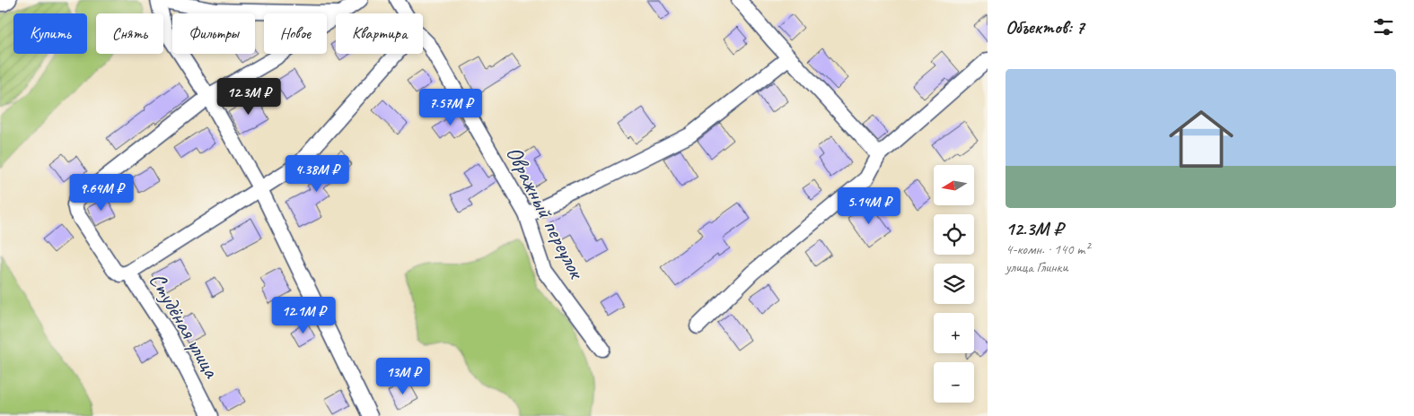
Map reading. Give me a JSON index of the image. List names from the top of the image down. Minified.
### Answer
{"streets":{"street":["Овражный переулок","Студёная улица"]},"north":"left","page":{"heading":"Объектов: 7","chip":["Купить","Снять","Фильтры","Новое","Квартира"],"list":[{"name":"12.3M ₽","note":"4-комн. · 140 m² · улица Глинки"}],"price":["12.3M ₽","7.57M ₽","4.38M ₽","9.64M ₽","5.14M ₽","12.1M ₽","13M ₽"],"map_buttons":["+","−"]}}
